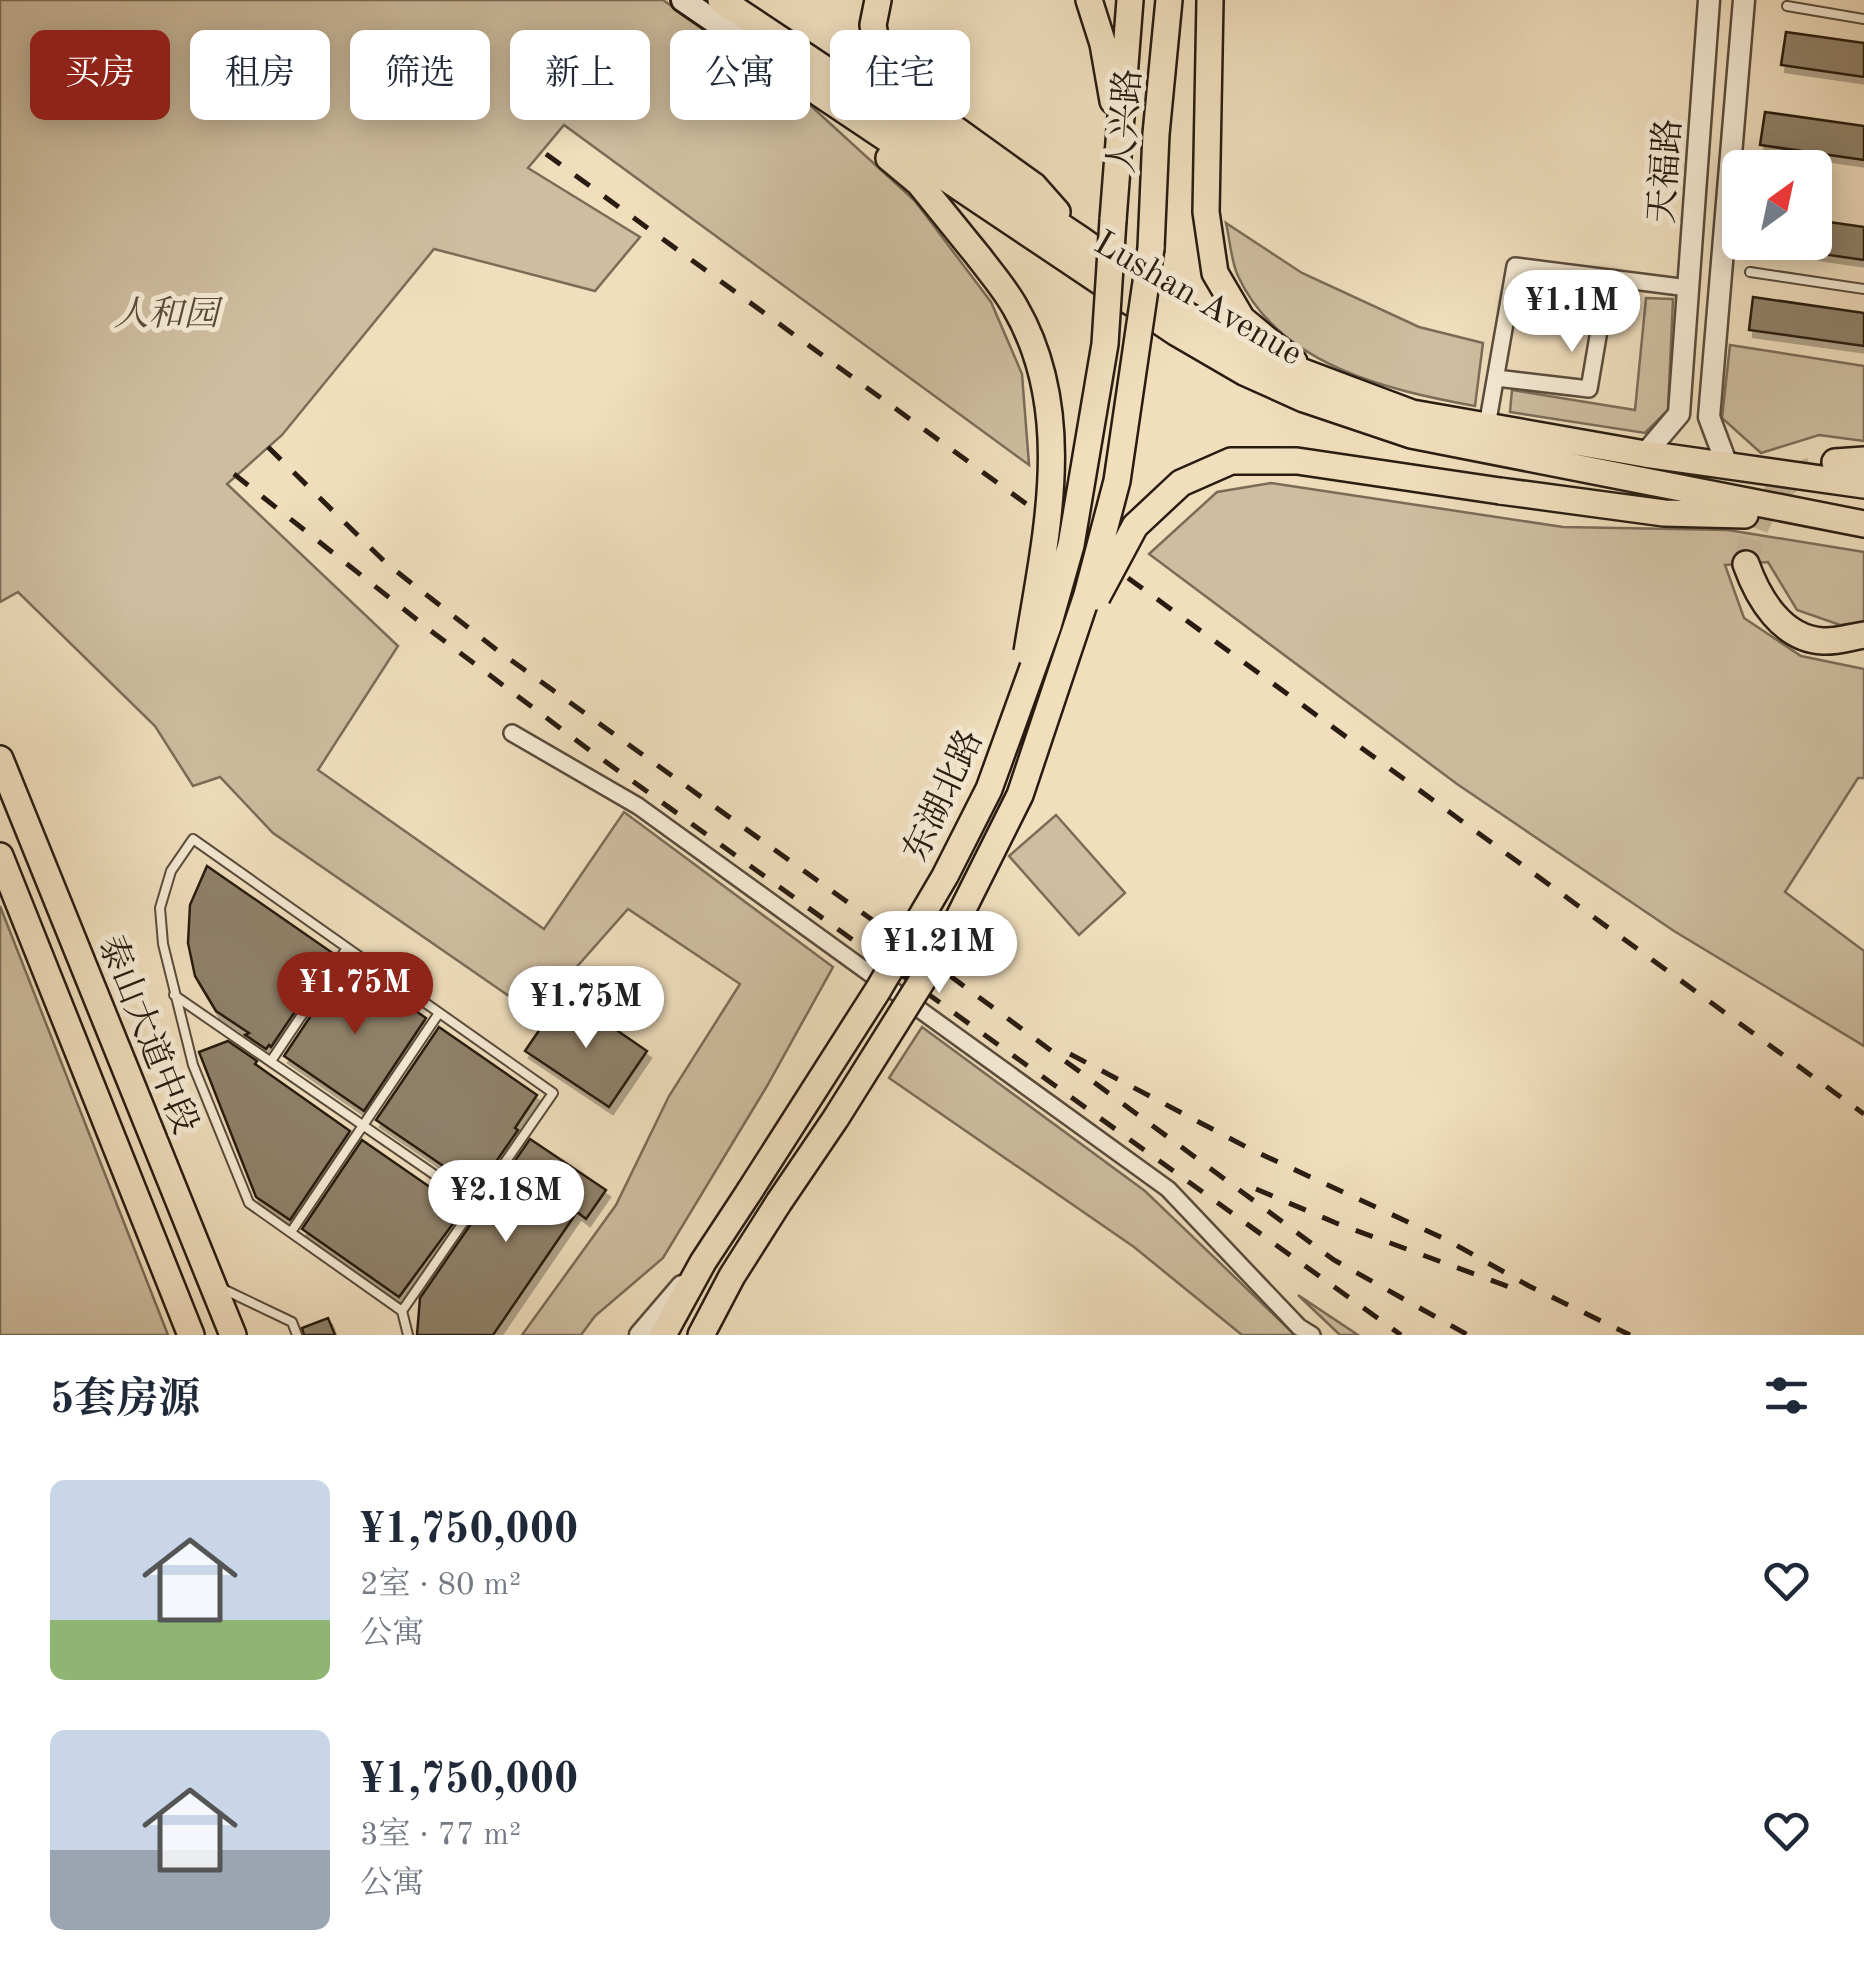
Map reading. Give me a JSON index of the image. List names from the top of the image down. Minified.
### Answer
{"streets":{"main road":["人兴路","Lushan Avenue","东湖北路","泰山大道中段"],"street":["天福路"]},"crossings":[["人兴路","东湖北路"],["天福路","Lushan Avenue"]],"parks":["人和园"],"north":"top right","page":{"chip":["买房","租房","筛选","新上","公寓","住宅"],"price":["¥1.1M","¥1.21M","¥1.75M","¥1.75M","¥2.18M"],"heading":"5套房源","list":[{"name":"¥1,750,000","note":"2室 · 80 m² · 公寓"},{"name":"¥1,750,000","note":"3室 · 77 m² · 公寓"}]}}
